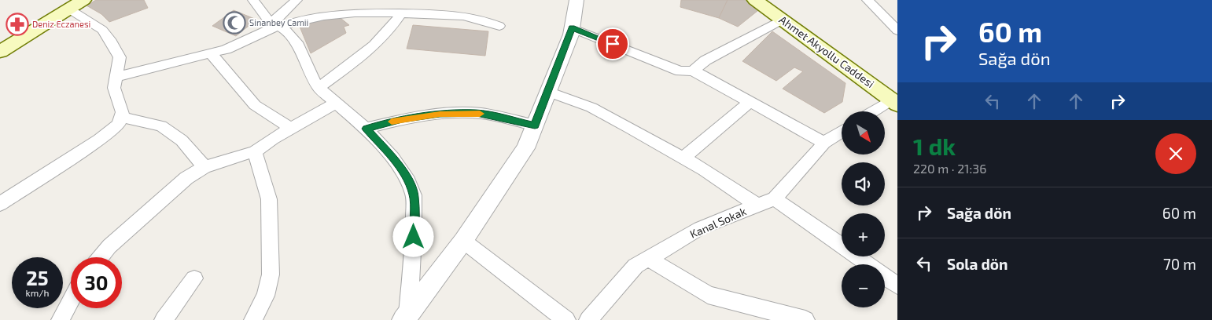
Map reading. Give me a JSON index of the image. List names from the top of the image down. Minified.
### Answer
{"streets":{"main road":["Ahmet Akyollu Caddesi"],"street":["Kanal Sokak"]},"places":{"mosque":["Sinanbey Camii"],"pharmacy":["Deniz Eczanesi"]},"north":"bottom right","page":{"turn":["60 m","Sağa dön"],"map_buttons":["+","−"],"heading":["1 dk","220 m · 21:36"],"list":[{"name":"Sağa dön","value":"60 m"},{"name":"Sola dön","value":"70 m"}],"speed":"25 km/h","limit":"30"}}
